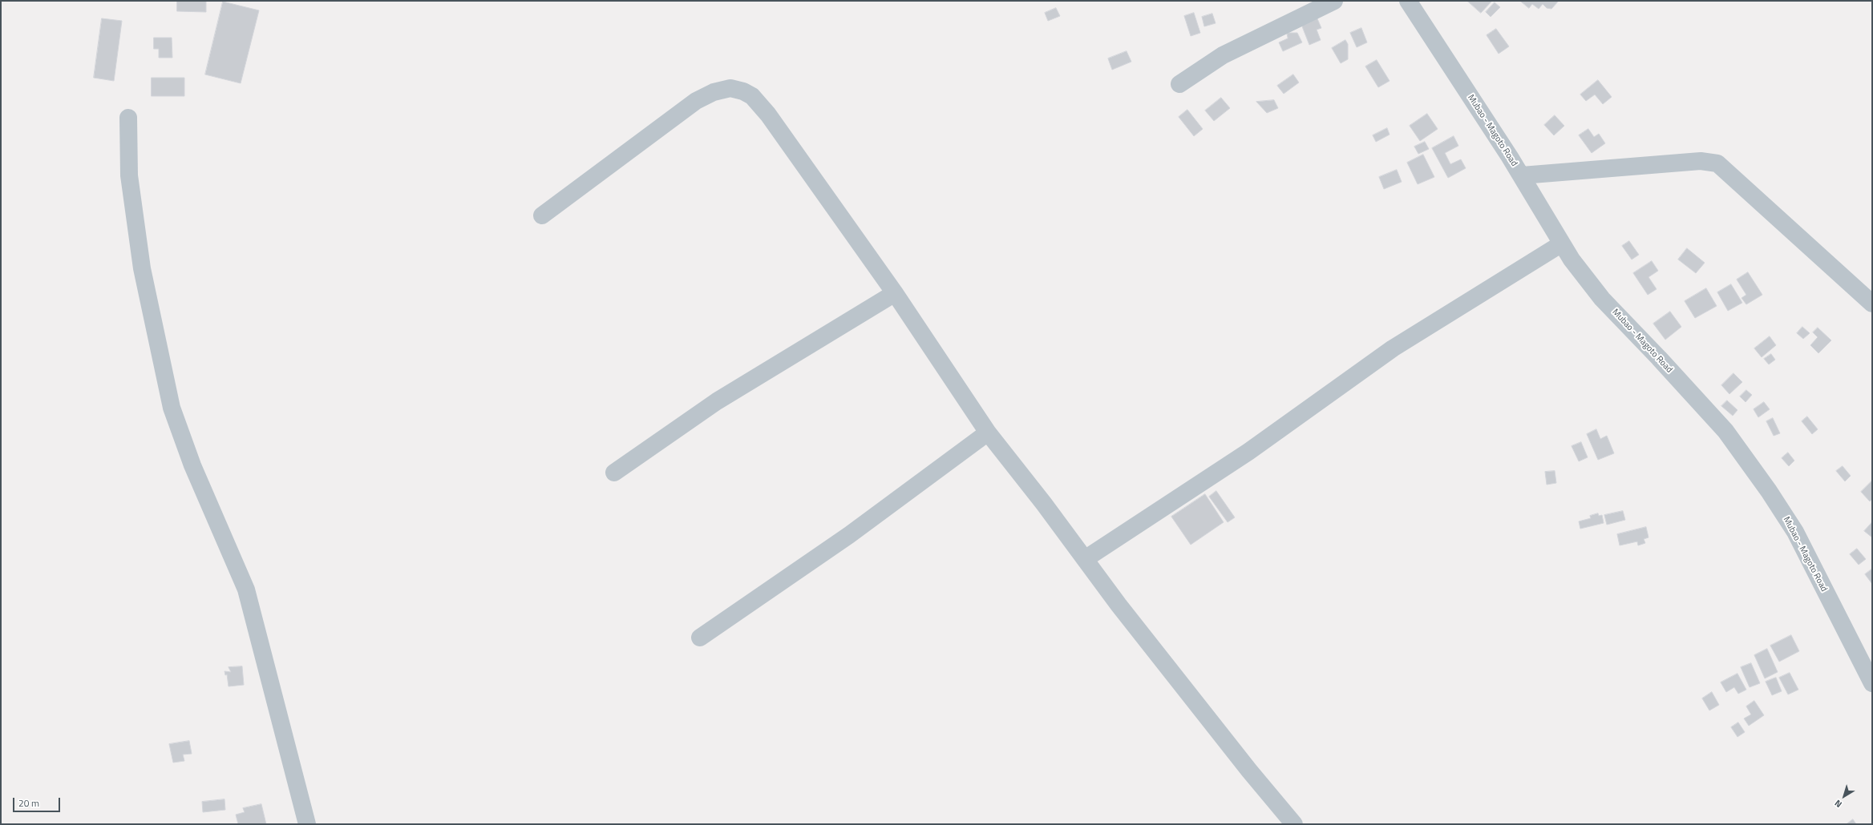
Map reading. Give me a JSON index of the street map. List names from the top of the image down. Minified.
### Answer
{"streets":{"street":["Mubao - Magoto Road"]},"scale_bar":"20 m","north":"bottom left"}
